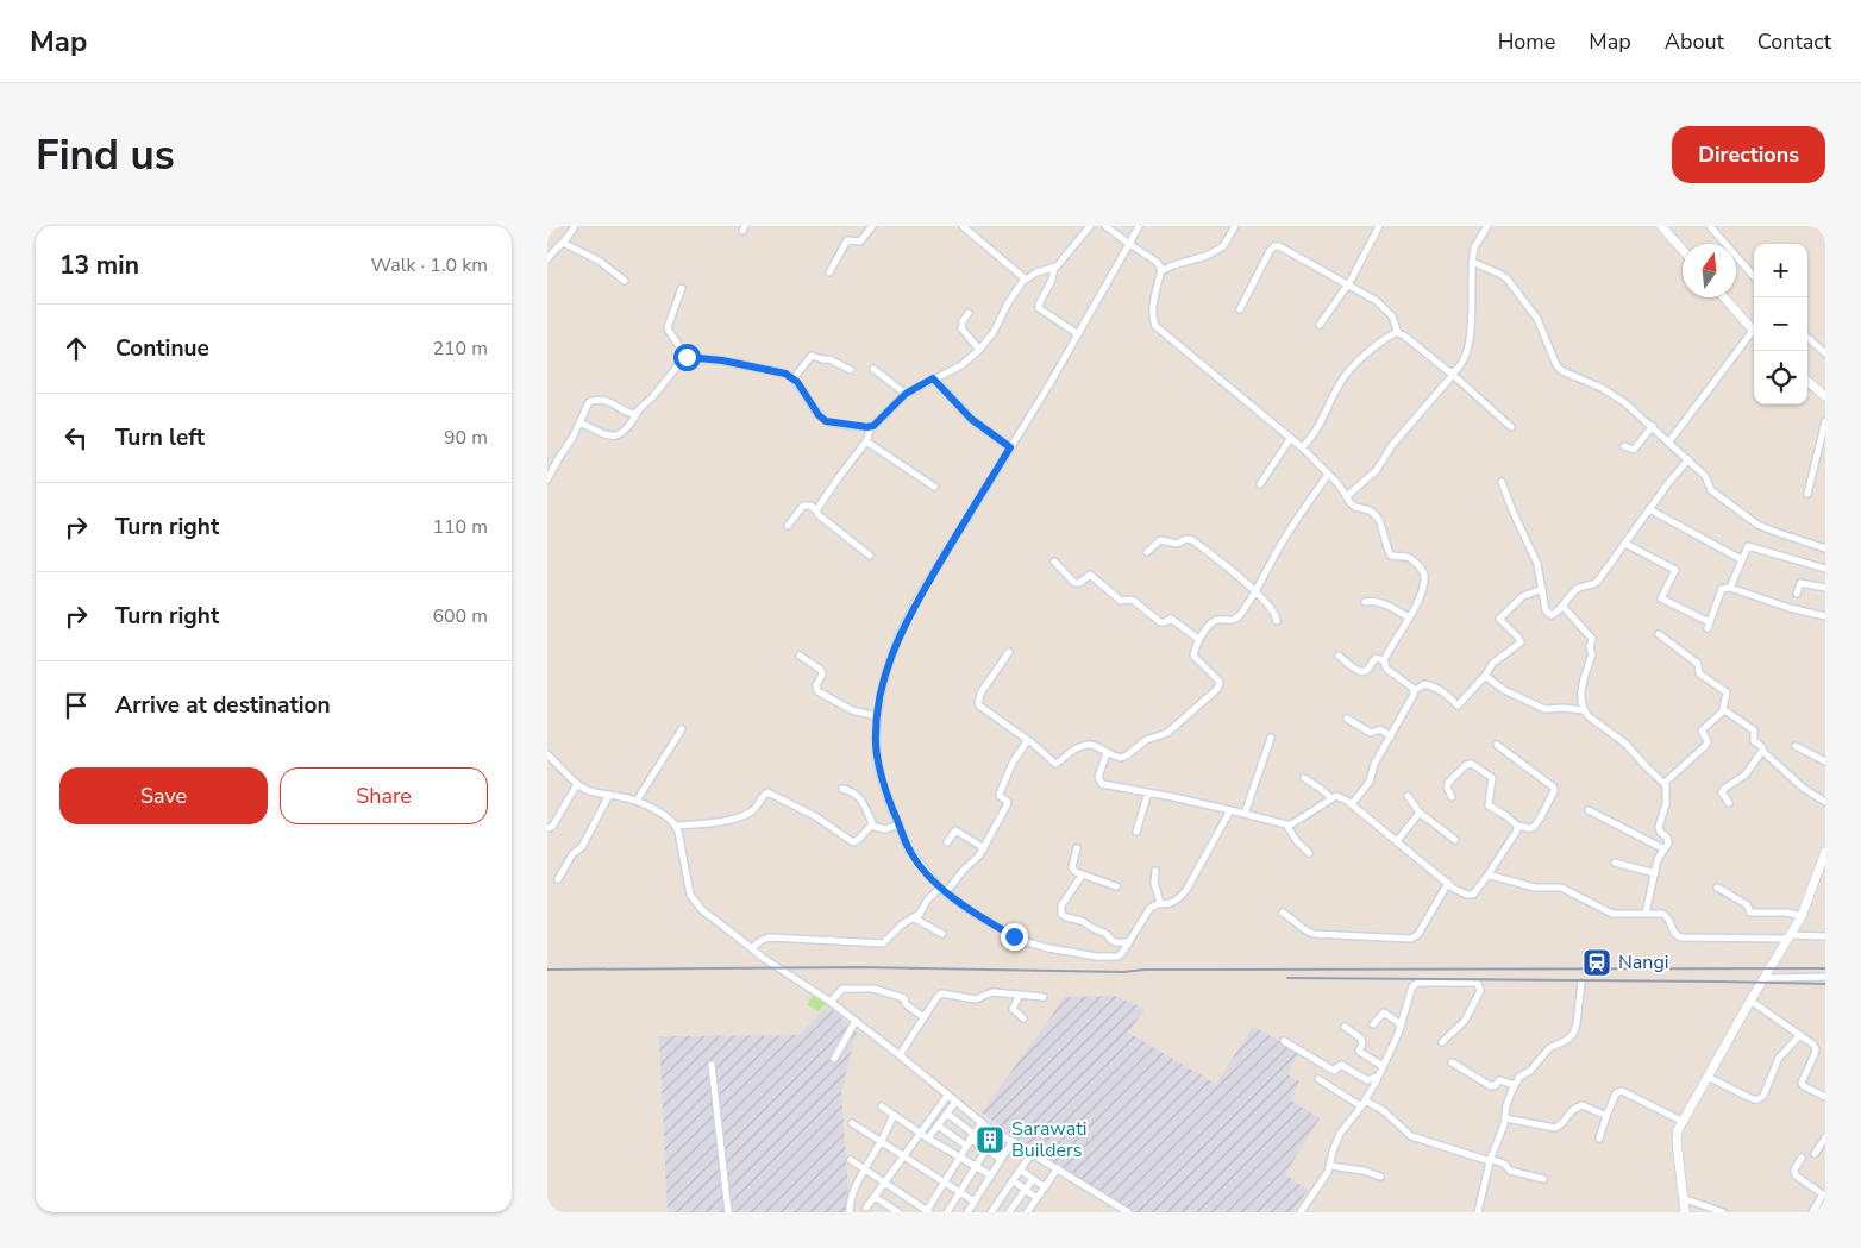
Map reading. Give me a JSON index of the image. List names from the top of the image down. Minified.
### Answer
{"places":{"station":["Nangi"],"building":["Sarawati Builders"]},"north":"top","page":{"header":"Map","nav":["Home","Map","About","Contact"],"buttons":["Directions",["Save","Share"]],"title":"Find us","heading":["13 min","Walk · 1.0 km"],"map_buttons":["+","−"],"list":[["Continue","210 m"],["Turn left","90 m"],["Turn right","110 m"],["Turn right","600 m"],"Arrive at destination"]}}
